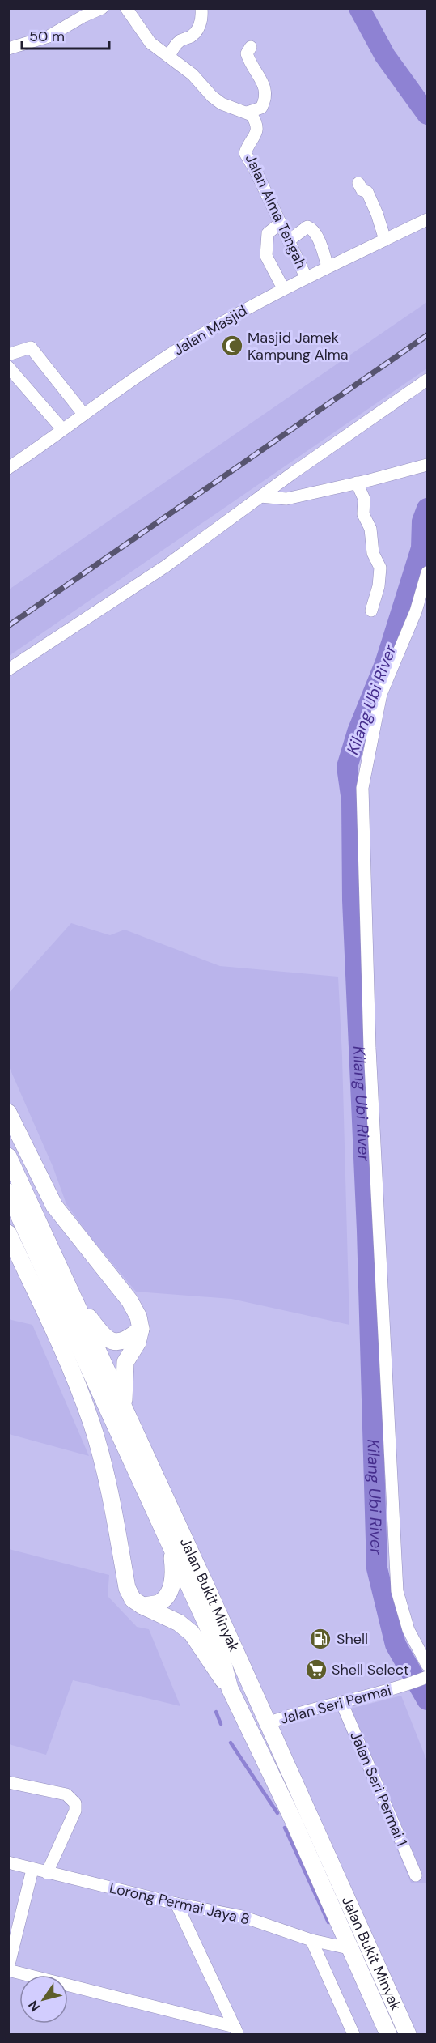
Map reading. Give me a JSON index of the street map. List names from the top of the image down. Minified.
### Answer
{"streets":{"main road":["Jalan Bukit Minyak"],"street":["Jalan Alma Tengah","Jalan Masjid","Jalan Seri Permai","Jalan Seri Permai 1","Lorong Permai Jaya 8"]},"crossings":[["Jalan Alma Tengah","Jalan Masjid"],["Jalan Bukit Minyak","Jalan Seri Permai"],["Jalan Bukit Minyak","Lorong Permai Jaya 8"],["Jalan Seri Permai","Jalan Seri Permai 1"]],"water":["Kilang Ubi River"],"places":{"mosque":["Masjid Jamek Kampung Alma"],"fuel station":["Shell"],"supermarket":["Shell Select"]},"scale_bar":"50 m","north":"bottom left"}
